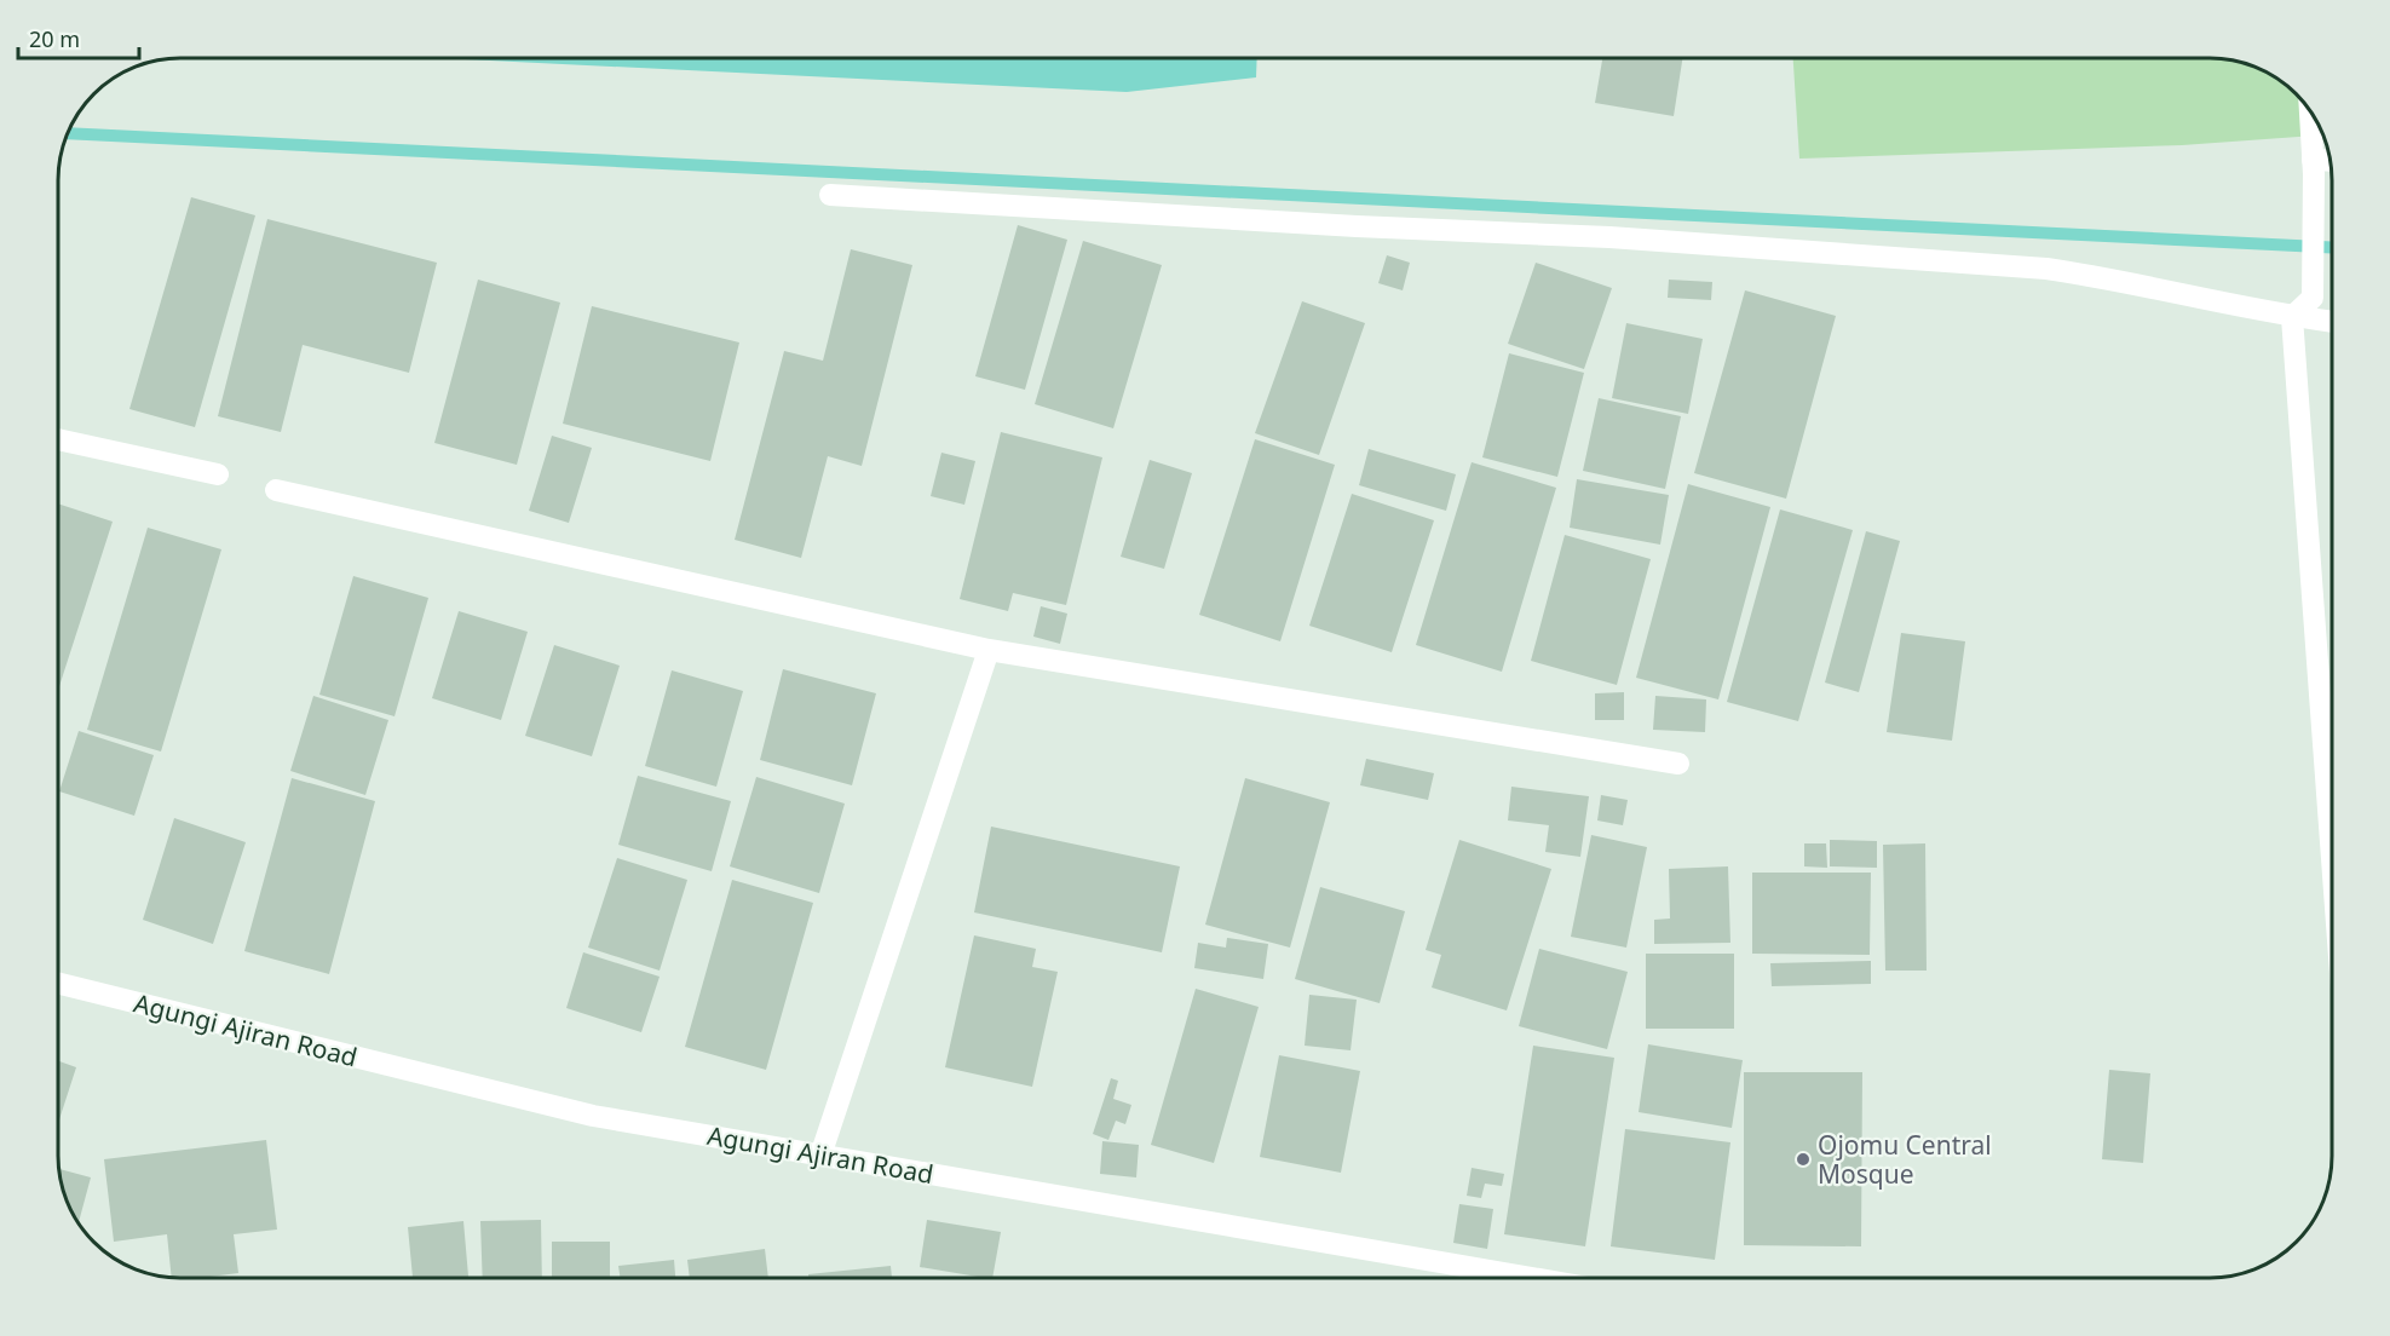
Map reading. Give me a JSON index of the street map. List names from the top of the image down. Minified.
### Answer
{"streets":{"street":["Agungi Ajiran Road"]},"places":["Ojomu Central Mosque"],"scale_bar":"20 m"}
